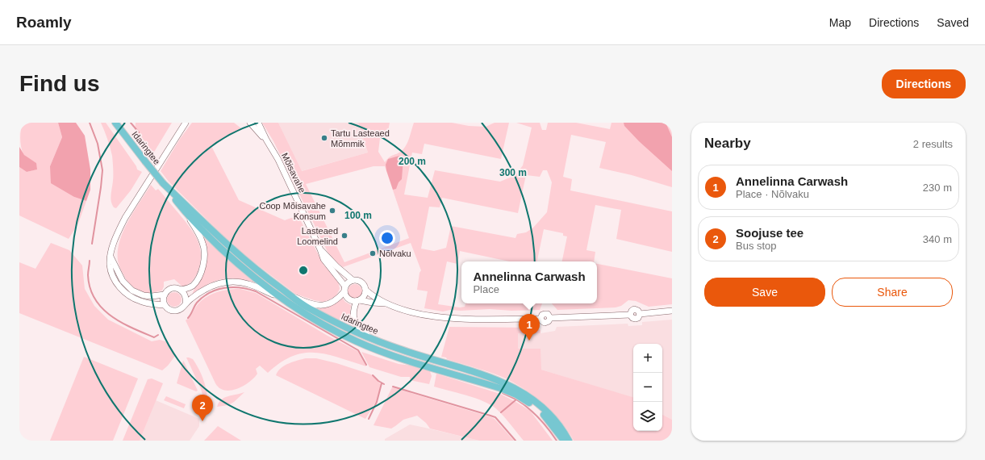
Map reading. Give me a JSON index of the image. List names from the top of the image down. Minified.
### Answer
{"streets":{"main road":["Idaringtee"],"street":["Mõisavahe"]},"places":["Tartu Lasteaed Mõmmik","Coop Mõisavahe Konsum","Lasteaed Loomelind","Nõlvaku"],"page":{"header":"Roamly","nav":["Map","Directions","Saved"],"buttons":["Directions",["Save","Share"]],"title":"Find us","heading":["Nearby","2 results"],"list":[{"mark":"1","name":"Annelinna Carwash","note":"Place · Nõlvaku","value":"230 m"},{"mark":"2","name":"Soojuse tee","note":"Bus stop","value":"340 m"}],"popup":["Annelinna Carwash","Place"],"pins":["1","2"],"map_buttons":["+","−"]},"rings":["200 m","300 m","100 m"]}
